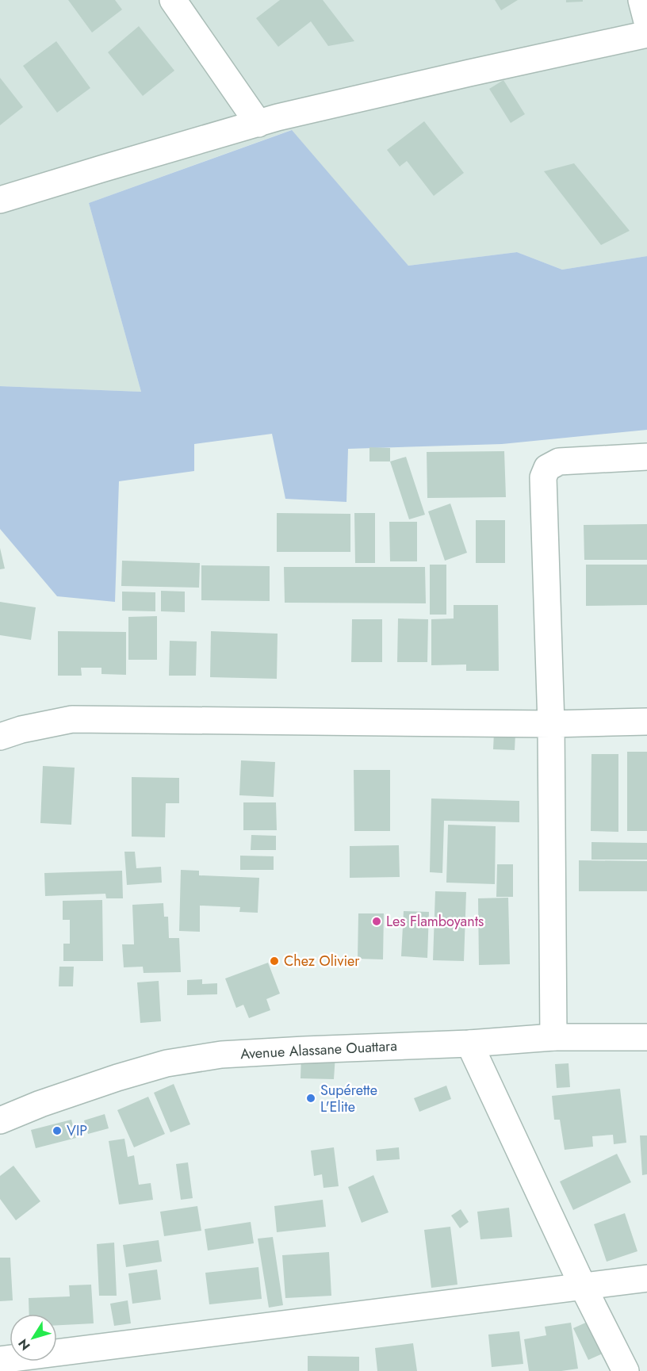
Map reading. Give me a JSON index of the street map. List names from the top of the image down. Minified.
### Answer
{"streets":{"street":["Avenue Alassane Ouattara"]},"places":["Les Flamboyants","Chez Olivier","Supérette L'Elite","VIP"],"north":"bottom left"}
